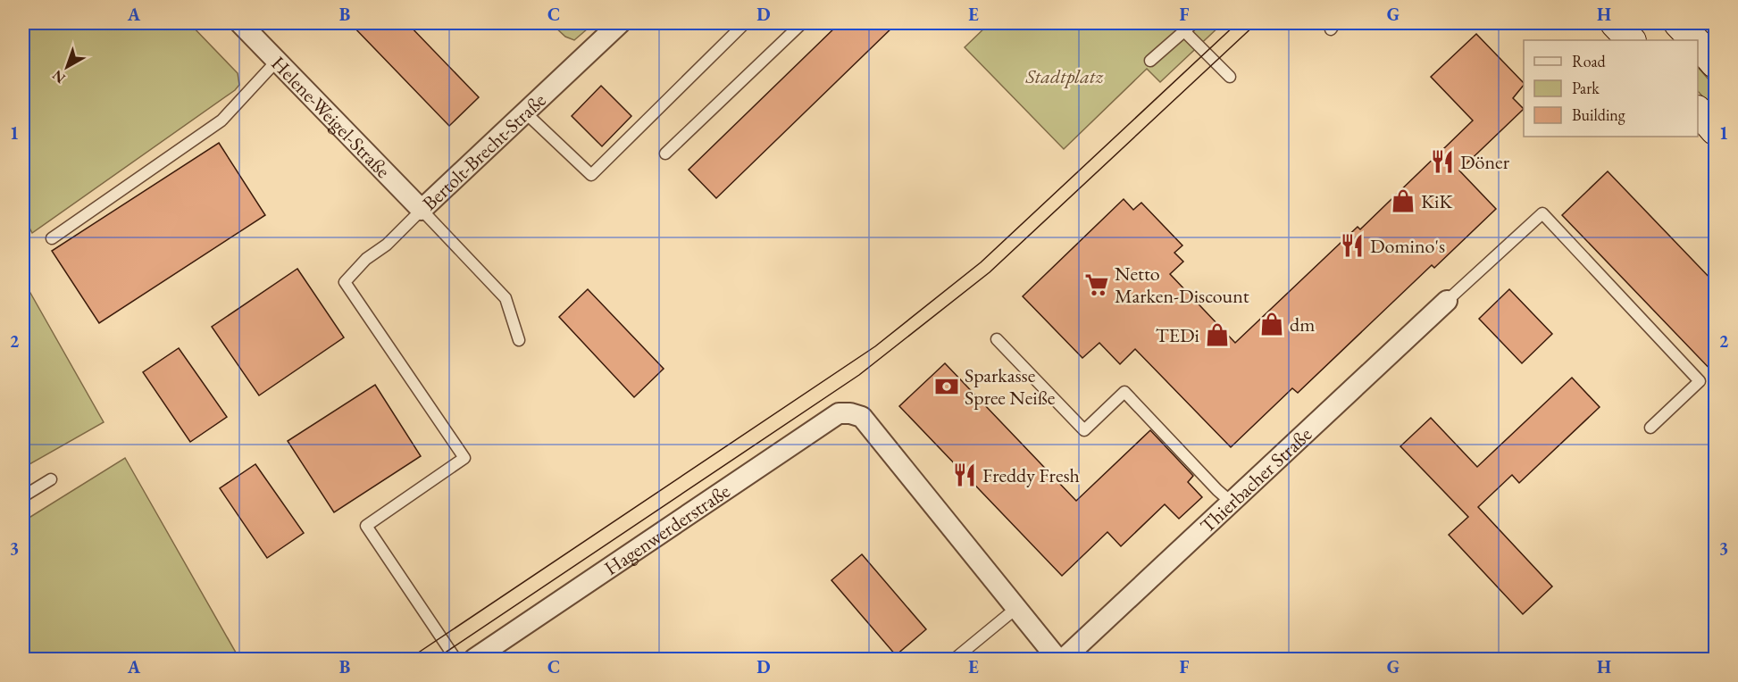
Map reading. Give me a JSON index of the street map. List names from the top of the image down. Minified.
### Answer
{"streets":{"street":["Helene-Weigel-Straße","Bertolt-Brecht-Straße","Thierbacher Straße","Hagenwerderstraße"]},"crossings":[["Helene-Weigel-Straße","Bertolt-Brecht-Straße"]],"parks":["Stadtplatz"],"places":{"restaurant":["Döner","Domino's","Freddy Fresh"],"shop":["KiK","dm","TEDi"],"supermarket":["Netto Marken-Discount"],"bank":["Sparkasse Spree Neiße"]},"legend":["Road","Park","Building"],"north":"bottom left","grid":{"columns":["A","B","C","D","E","F","G","H"],"rows":["1","2","3"]}}
